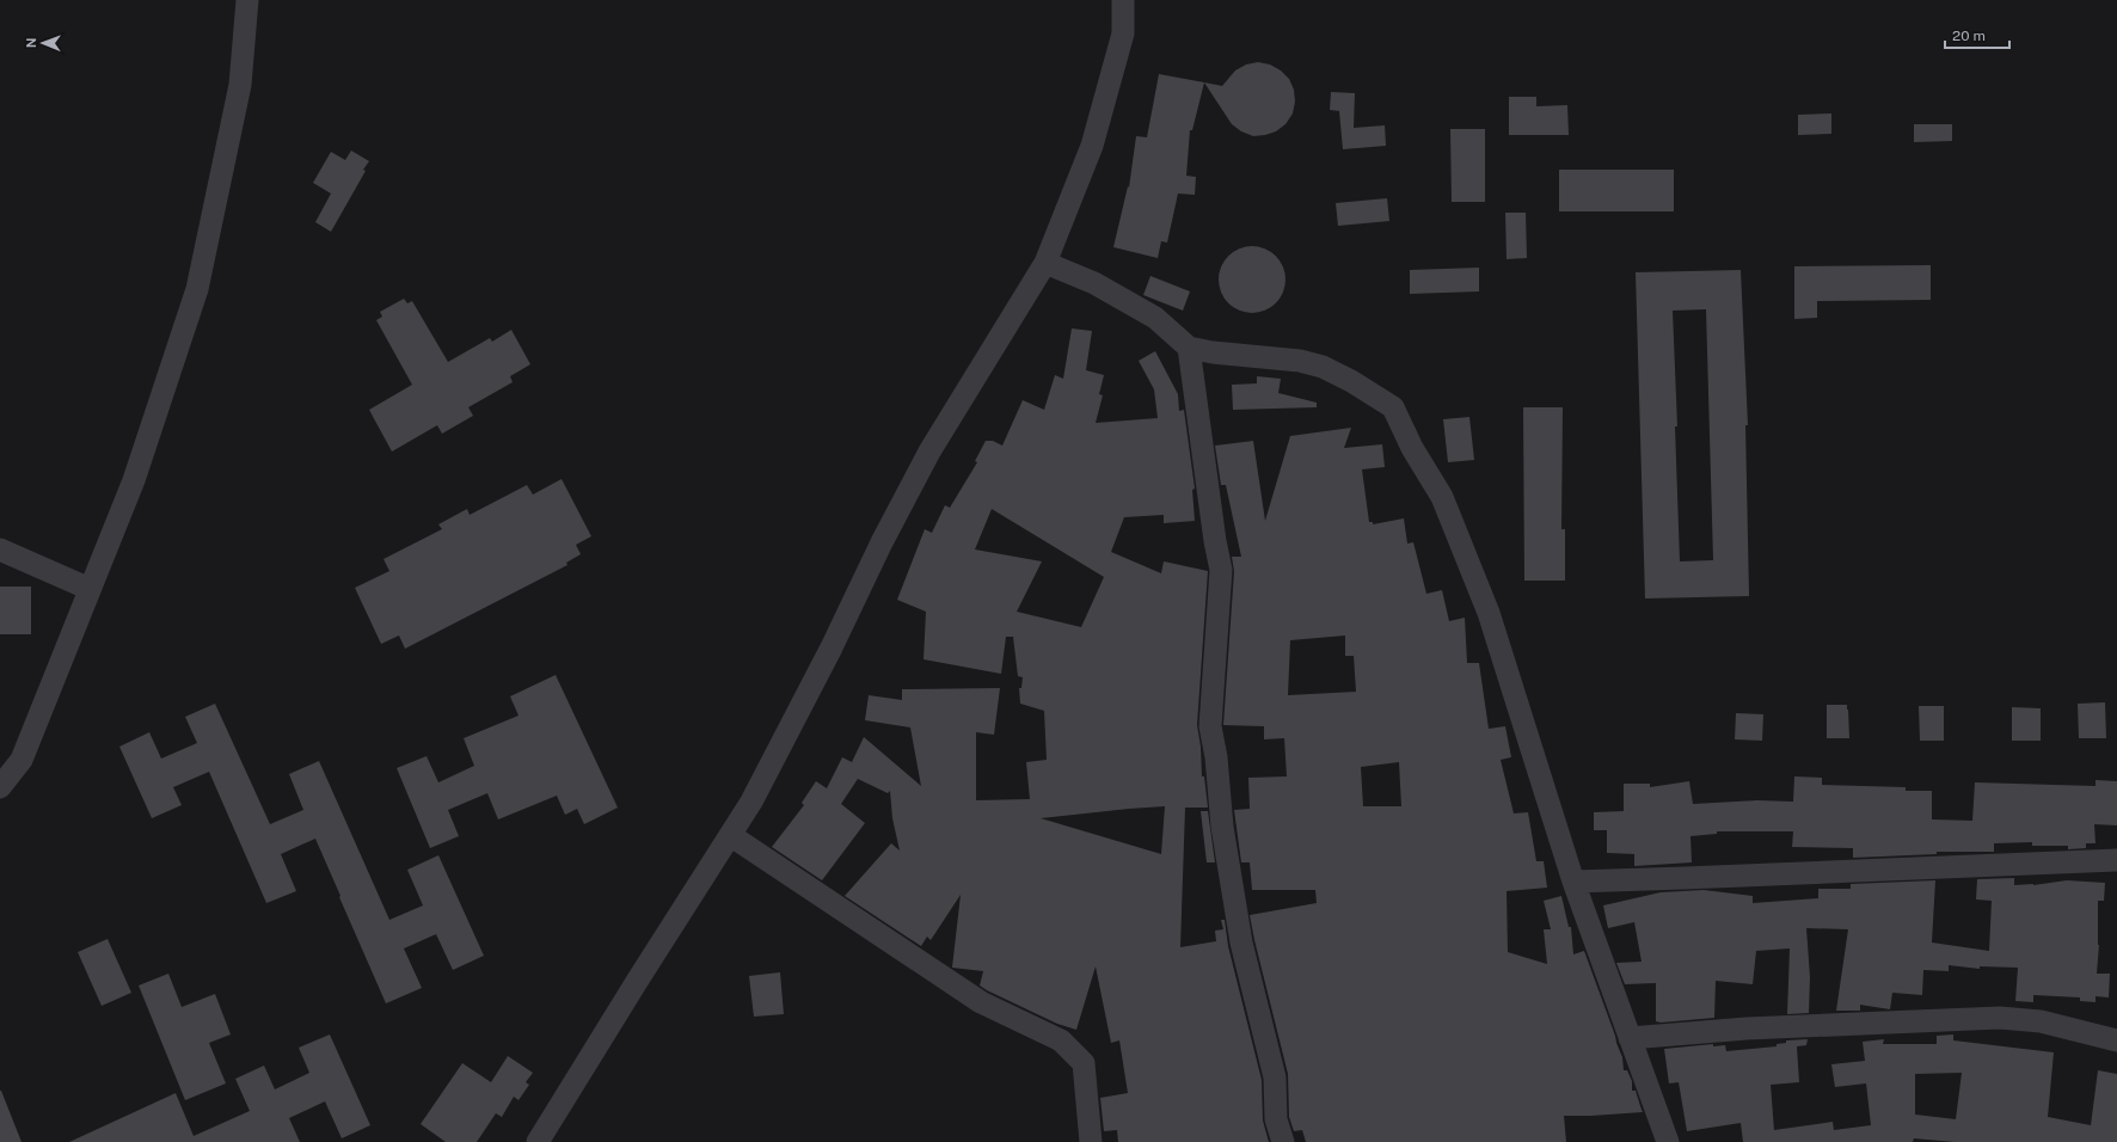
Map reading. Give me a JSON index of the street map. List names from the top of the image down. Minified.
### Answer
{"scale_bar":"20 m","north":"left"}
